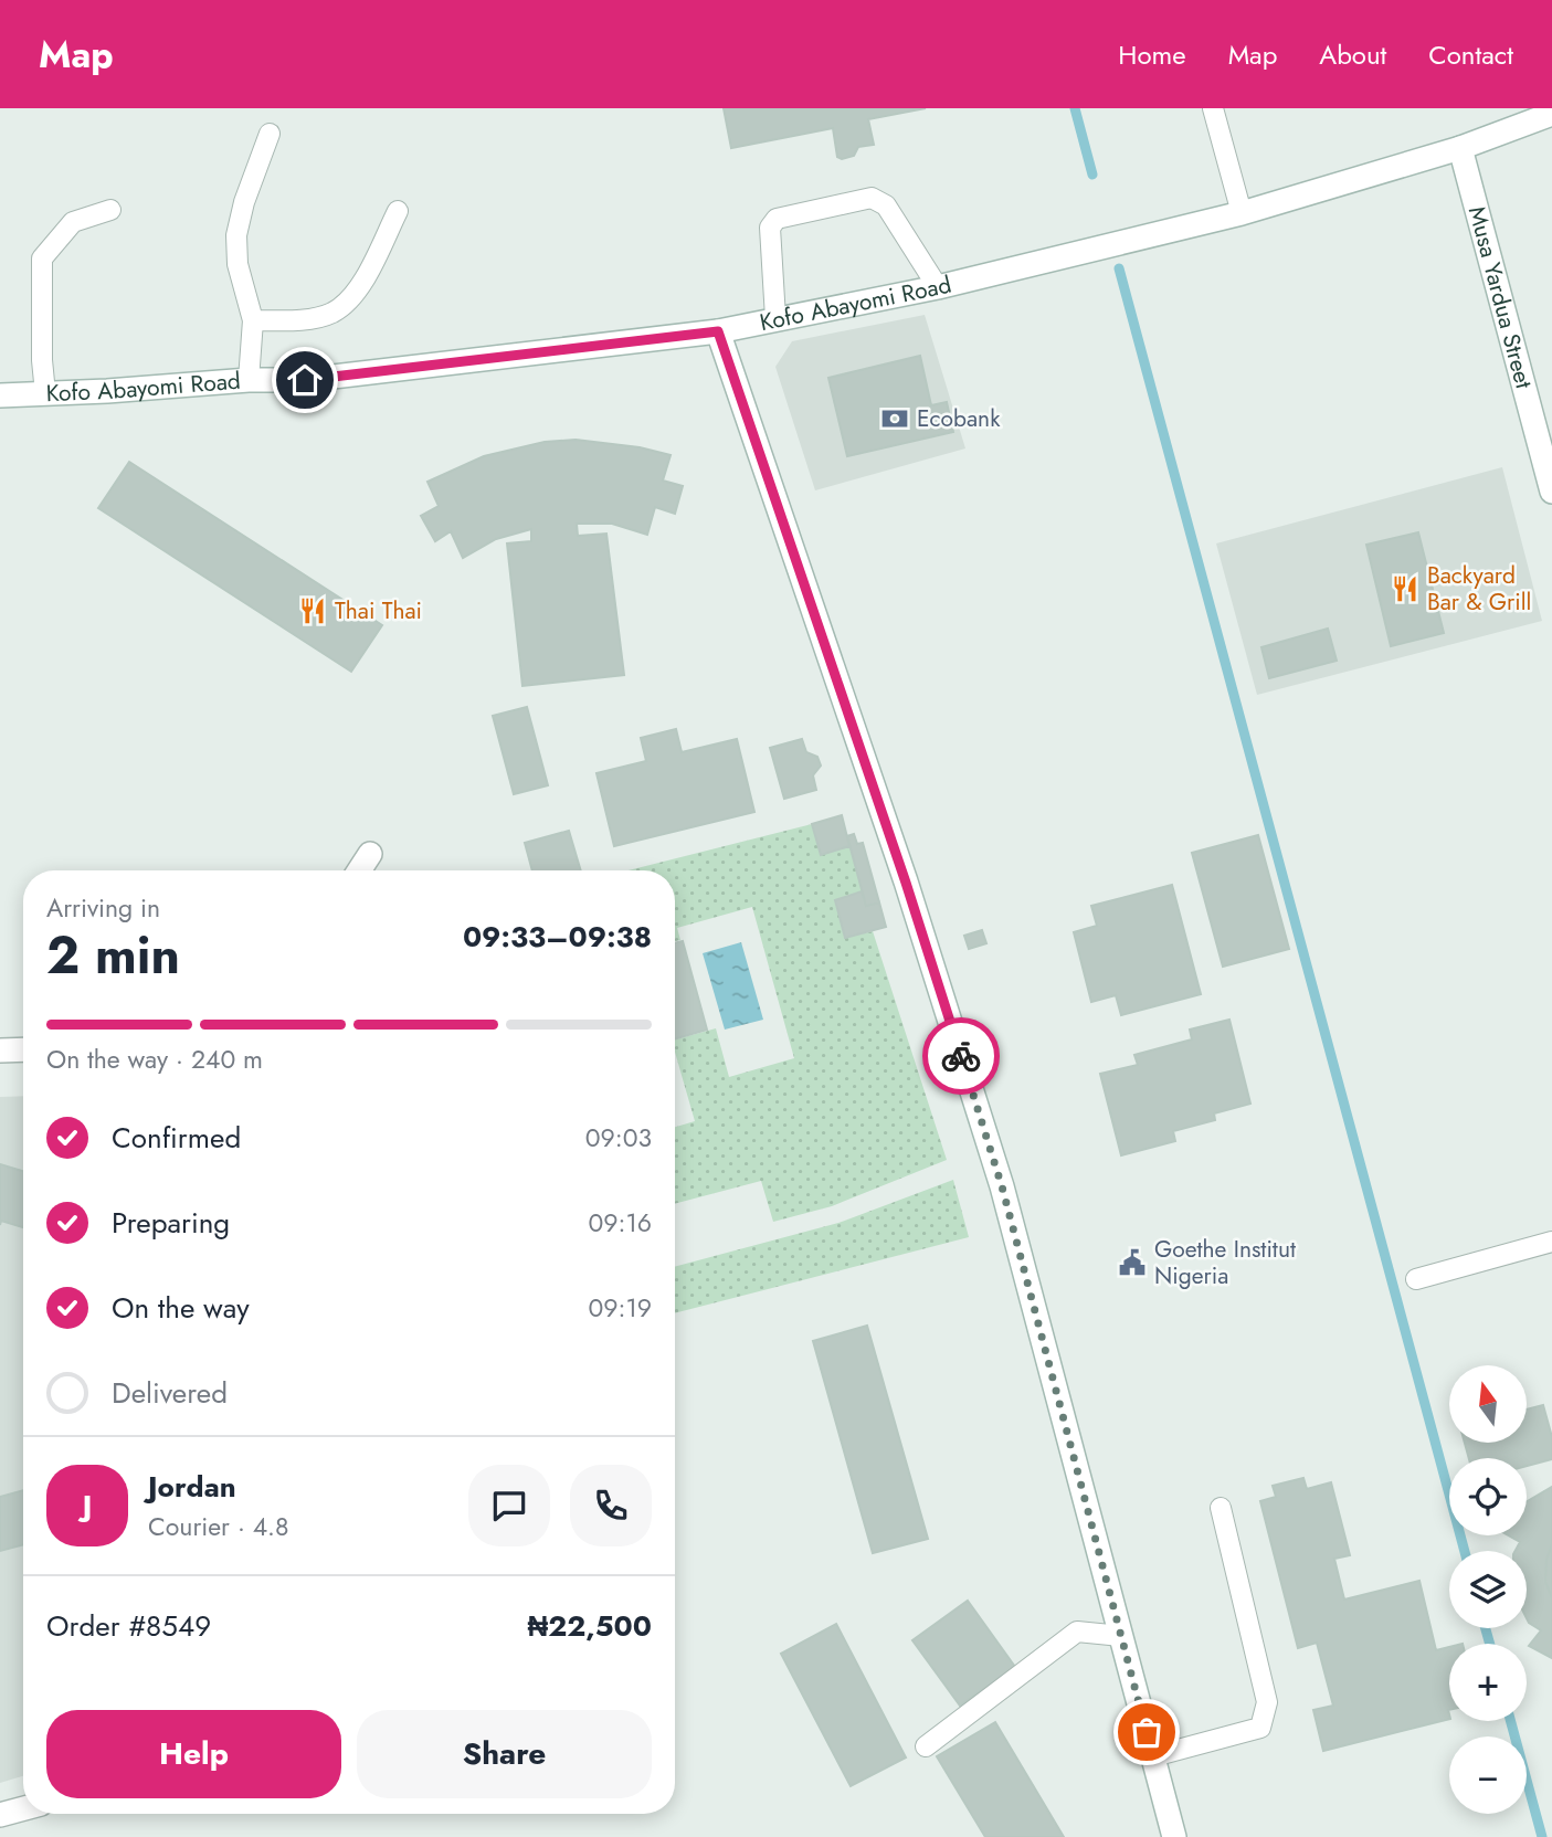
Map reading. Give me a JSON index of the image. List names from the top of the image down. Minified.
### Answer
{"streets":{"street":["Musa Yardua Street","Kofo Abayomi Road"]},"crossings":[["Musa Yardua Street","Kofo Abayomi Road"]],"places":{"bank":["Ecobank"],"restaurant":["Backyard Bar & Grill","Thai Thai"],"public building":["Goethe Institut Nigeria"]},"north":"top","page":{"header":"Map","nav":["Home","Map","About","Contact"],"heading":["2 min","Arriving in","09:33–09:38"],"panel":["Jordan","Courier · 4.8","Order #8549","₦22,500"],"bar":"On the way · 240 m","list":[["Confirmed","09:03"],["Preparing","09:16"],["On the way","09:19"],"Delivered"],"map_buttons":["+","−"],"round":"J","buttons":["Help","Share"]}}
